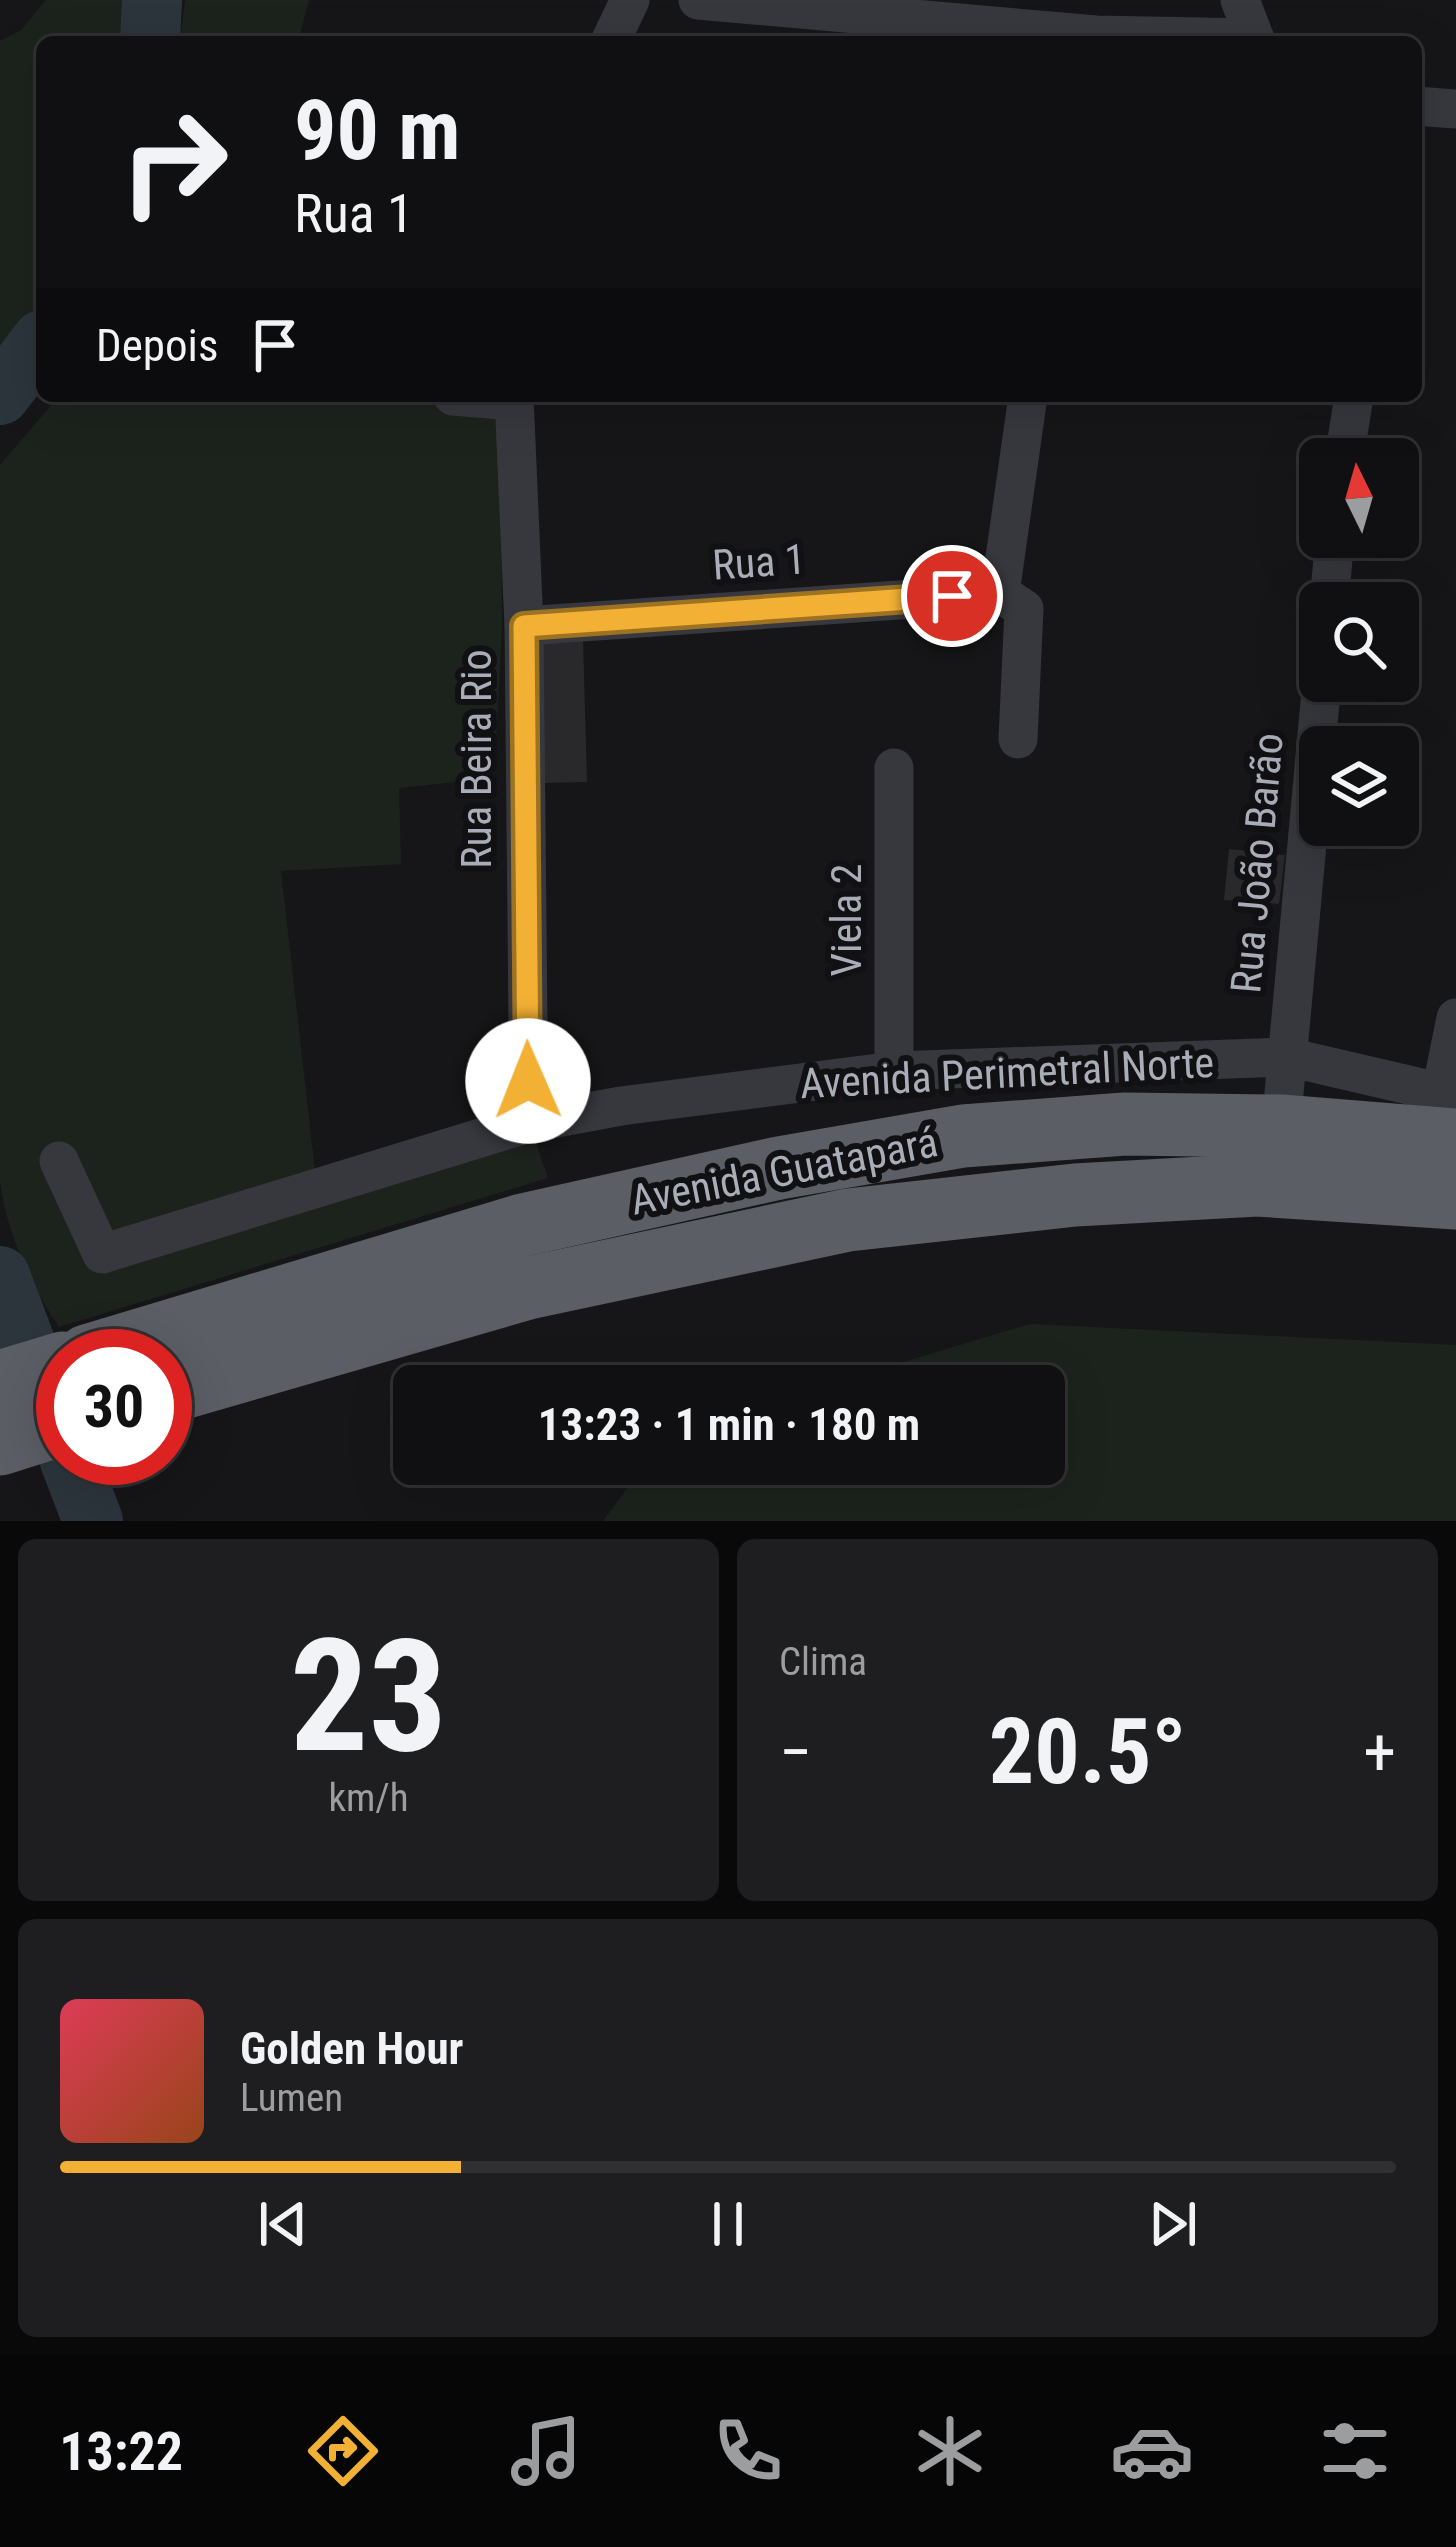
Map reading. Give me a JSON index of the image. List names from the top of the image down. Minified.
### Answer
{"streets":{"highway":["Avenida Guatapará"],"street":["Rua 1","Rua Beira Rio","Rua João Barão","Viela 2","Avenida Perimetral Norte"]},"crossings":[["Rua 1","Rua Beira Rio"],["Rua Beira Rio","Avenida Perimetral Norte"],["Rua João Barão","Avenida Perimetral Norte"],["Rua João Barão","Avenida Guatapará"],["Viela 2","Avenida Perimetral Norte"],["Avenida Perimetral Norte","Avenida Guatapará"]],"north":"top","page":{"turn":["90 m","Rua 1"],"then":"Depois","limit":"30","trip":"13:23 · 1 min · 180 m","tile":[["23","km/h"],"Clima"],"heat":["−","20.5°","+"],"song":["Golden Hour","Lumen"],"tabs":"13:22"}}
